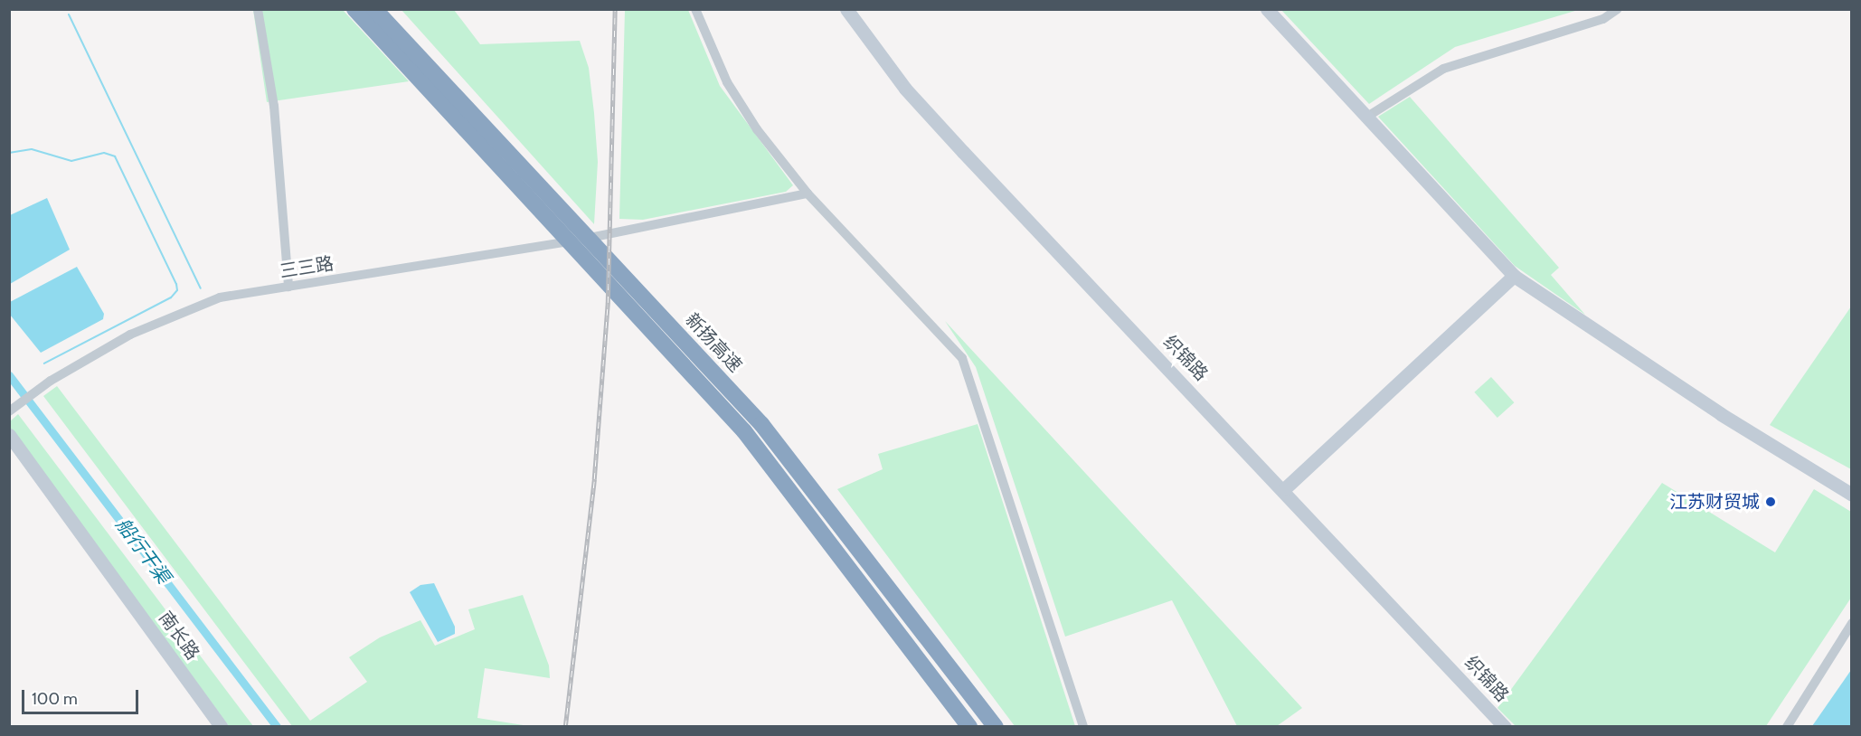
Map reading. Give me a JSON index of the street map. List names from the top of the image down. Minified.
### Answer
{"streets":{"highway":["新扬高速"],"street":["三三路","织锦路","南长路"]},"water":["船行干渠"],"places":["江苏财贸城"],"scale_bar":"100 m"}
